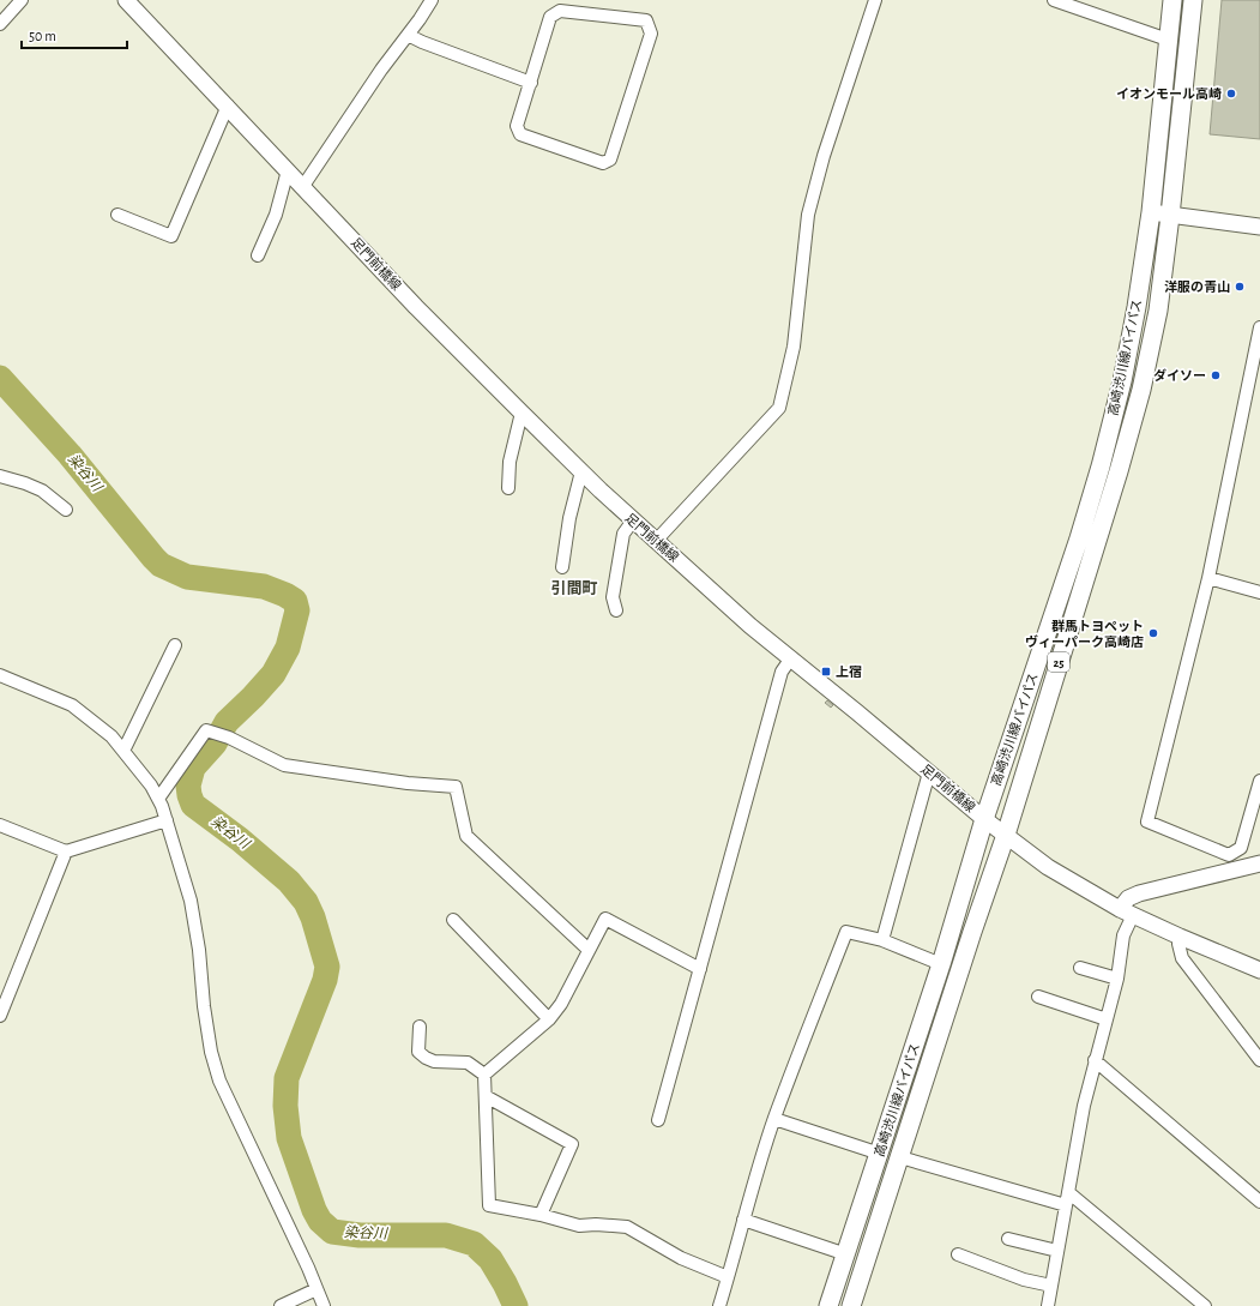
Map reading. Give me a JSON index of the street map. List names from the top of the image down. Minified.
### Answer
{"streets":{"main road":["足門前橋線","高崎渋川線バイパス","25"]},"crossings":[["足門前橋線","高崎渋川線バイパス"]],"districts":["引間町"],"water":["染谷川"],"places":{"other":["イオンモール高崎","洋服の青山","ダイソー","群馬トヨペット ヴィーパーク高崎店"],"transit":["上宿"]},"scale_bar":"50 m"}
